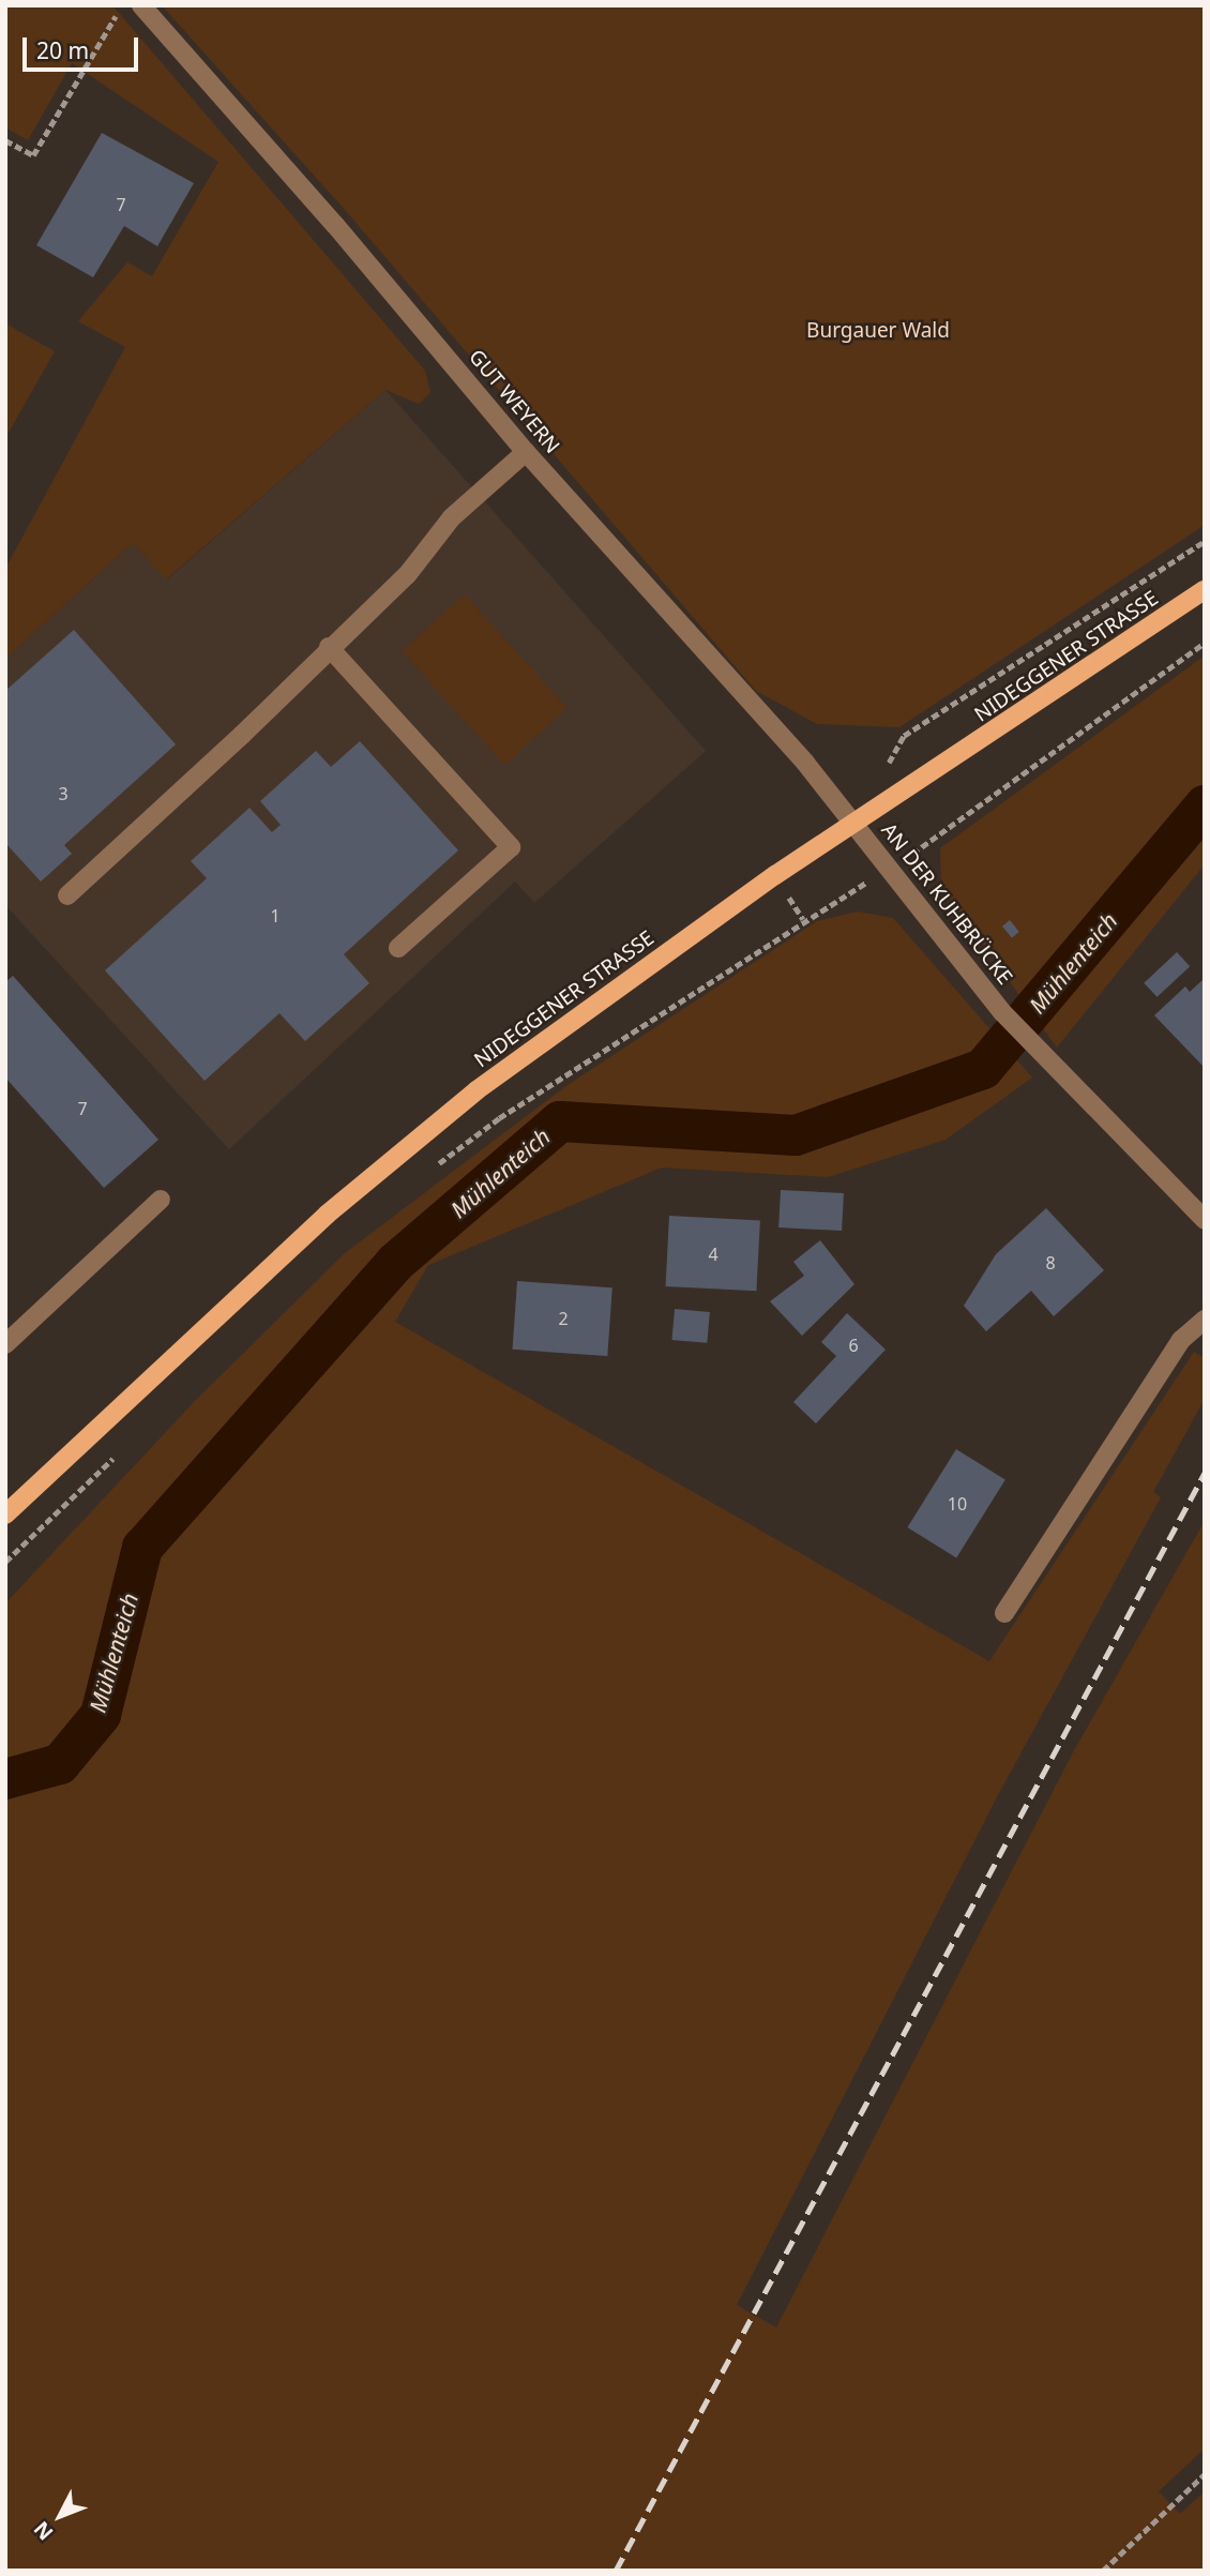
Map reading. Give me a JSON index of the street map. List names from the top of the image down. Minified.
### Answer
{"streets":{"main road":["NIDEGGENER STRASSE"],"street":["GUT WEYERN","AN DER KUHBRÜCKE"]},"crossings":[["GUT WEYERN","NIDEGGENER STRASSE"],["GUT WEYERN","AN DER KUHBRÜCKE"],["NIDEGGENER STRASSE","AN DER KUHBRÜCKE"]],"water":["Mühlenteich"],"parks":["Burgauer Wald"],"house_numbers":["7","3","1","7","4","8","2","6","10"],"scale_bar":"20 m","north":"bottom left"}
